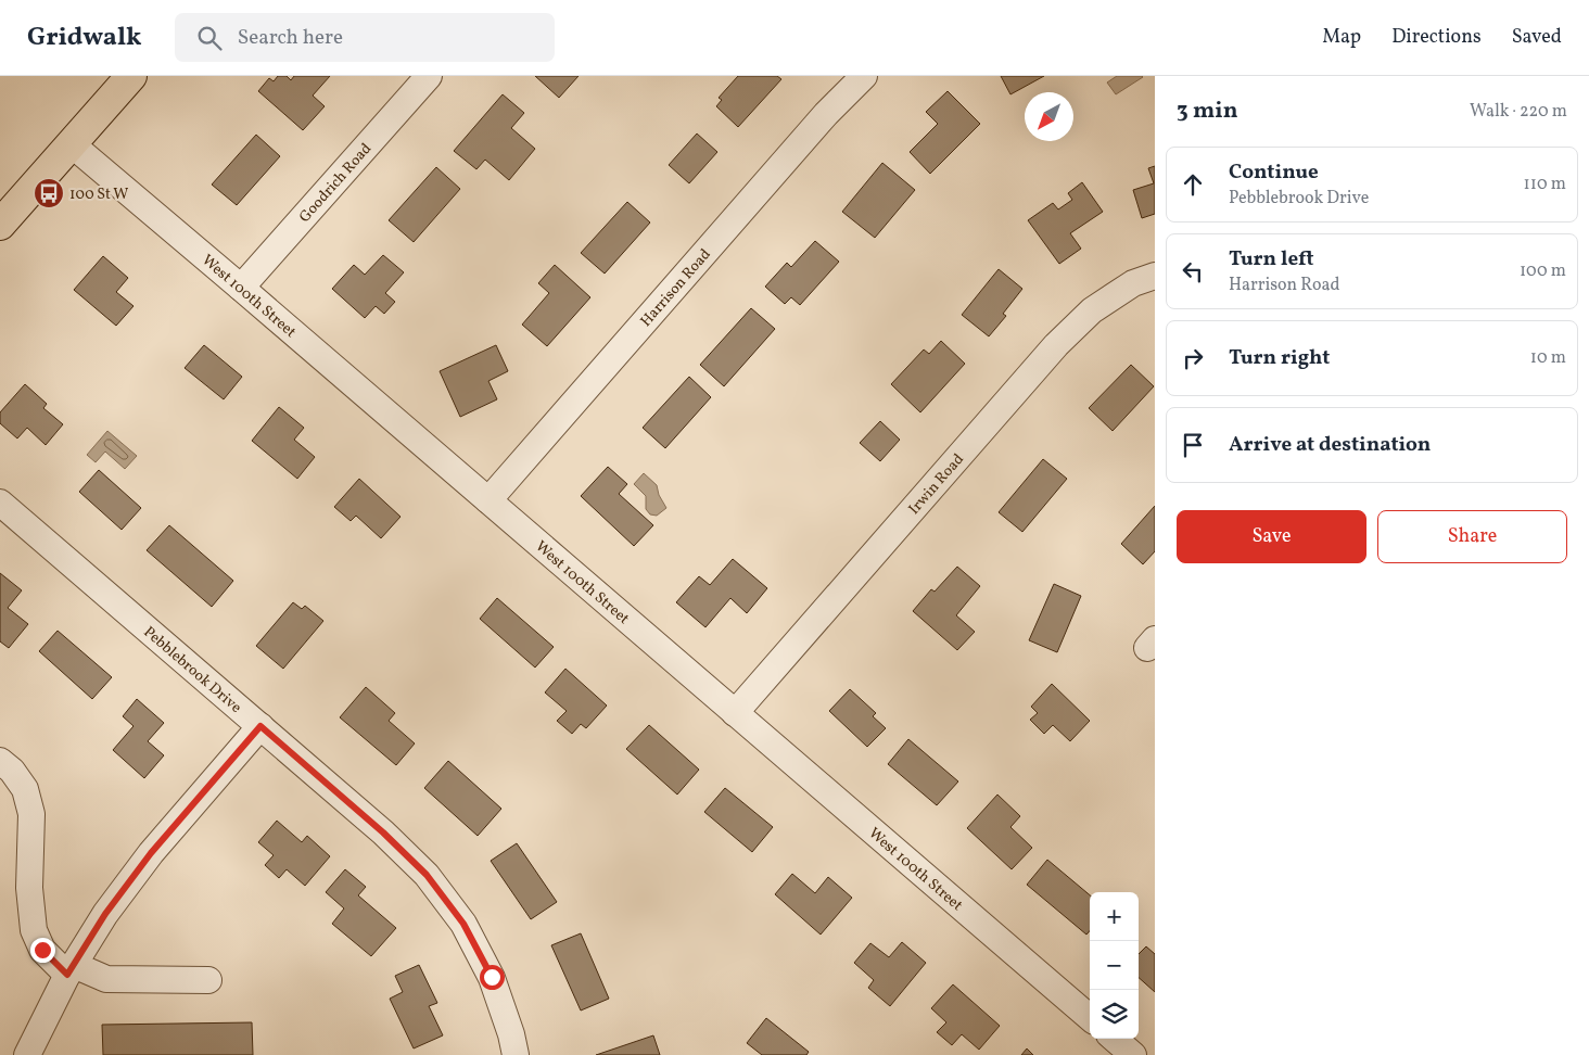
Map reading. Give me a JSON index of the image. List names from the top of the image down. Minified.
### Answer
{"streets":{"street":["Goodrich Road","Harrison Road","West 100th Street","Irwin Road","Pebblebrook Drive"]},"crossings":[["Goodrich Road","West 100th Street"],["Harrison Road","West 100th Street"],["West 100th Street","Irwin Road"]],"places":{"bus stop":["100 St W"]},"north":"bottom left","page":{"header":"Gridwalk","search":"Search here","nav":["Map","Directions","Saved"],"heading":["3 min","Walk · 220 m"],"list":[["Continue","Pebblebrook Drive","110 m"],["Turn left","Harrison Road","100 m"],["Turn right","10 m"],"Arrive at destination"],"buttons":["Save","Share"],"map_buttons":["+","−"]}}
